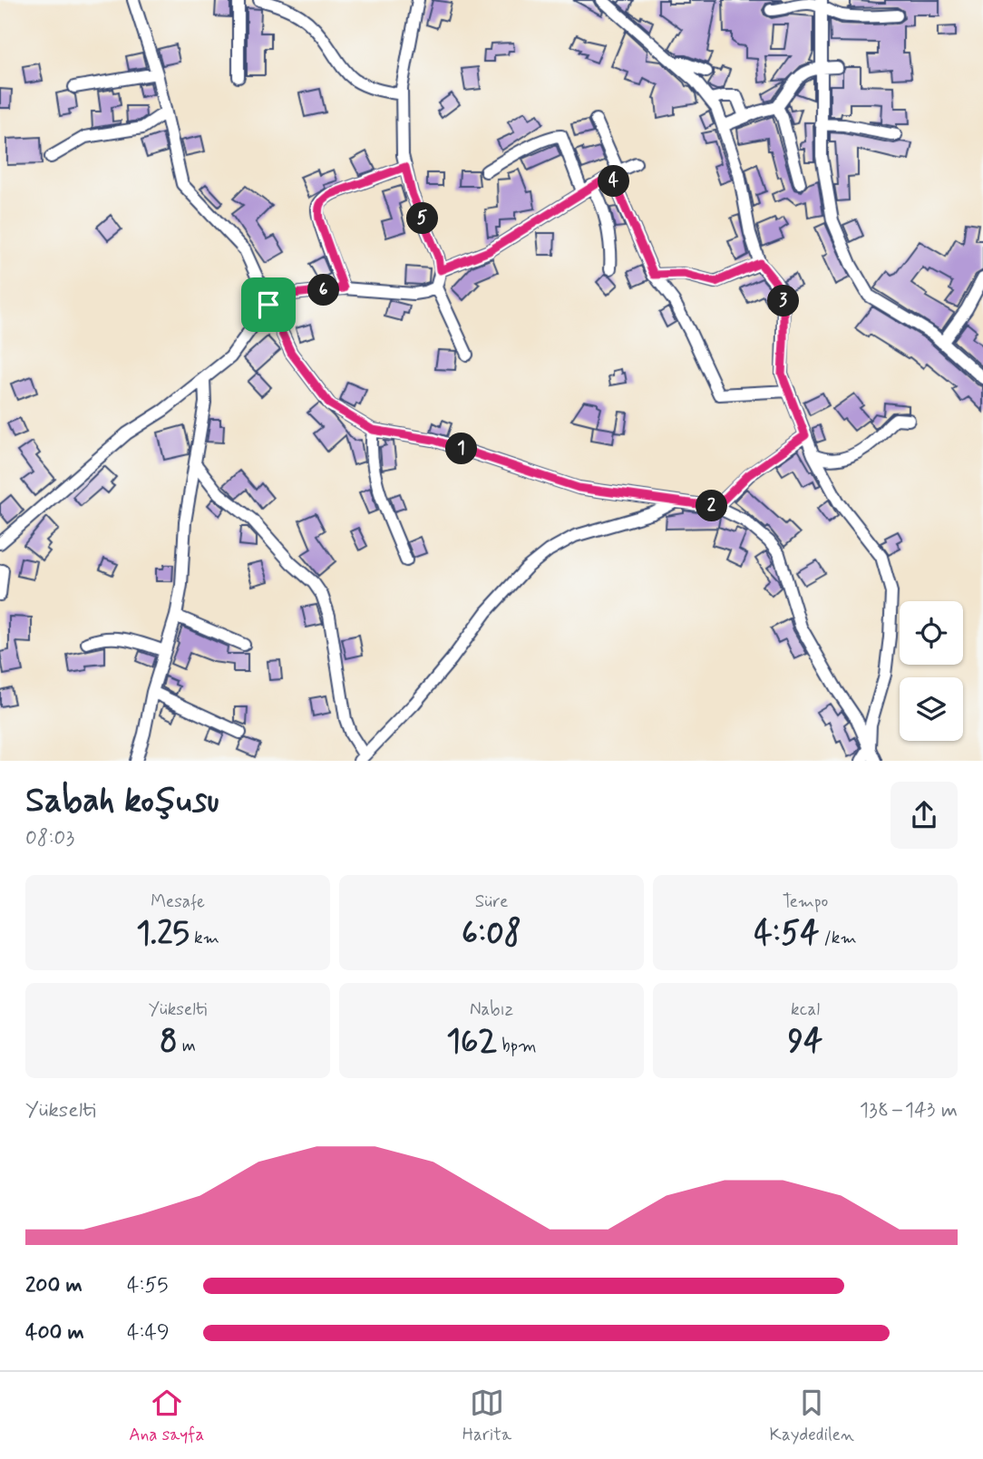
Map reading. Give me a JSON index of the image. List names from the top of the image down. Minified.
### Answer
{"page":{"pins":["4","5","6","3","1","2"],"heading":["Sabah koşusu","08:03"],"stats":[["Mesafe","1.25 km"],["Süre","6:08"],["Tempo","4:54 /km"],["Yükselti","8 m"],["Nabız","162 bpm"],["kcal","94"]],"chart":["Yükselti","138–143 m"],"list":[{"name":"200 m","note":"4:55"},{"name":"400 m","note":"4:49"}],"tabs":["Ana sayfa","Harita","Kaydedilen"]}}
